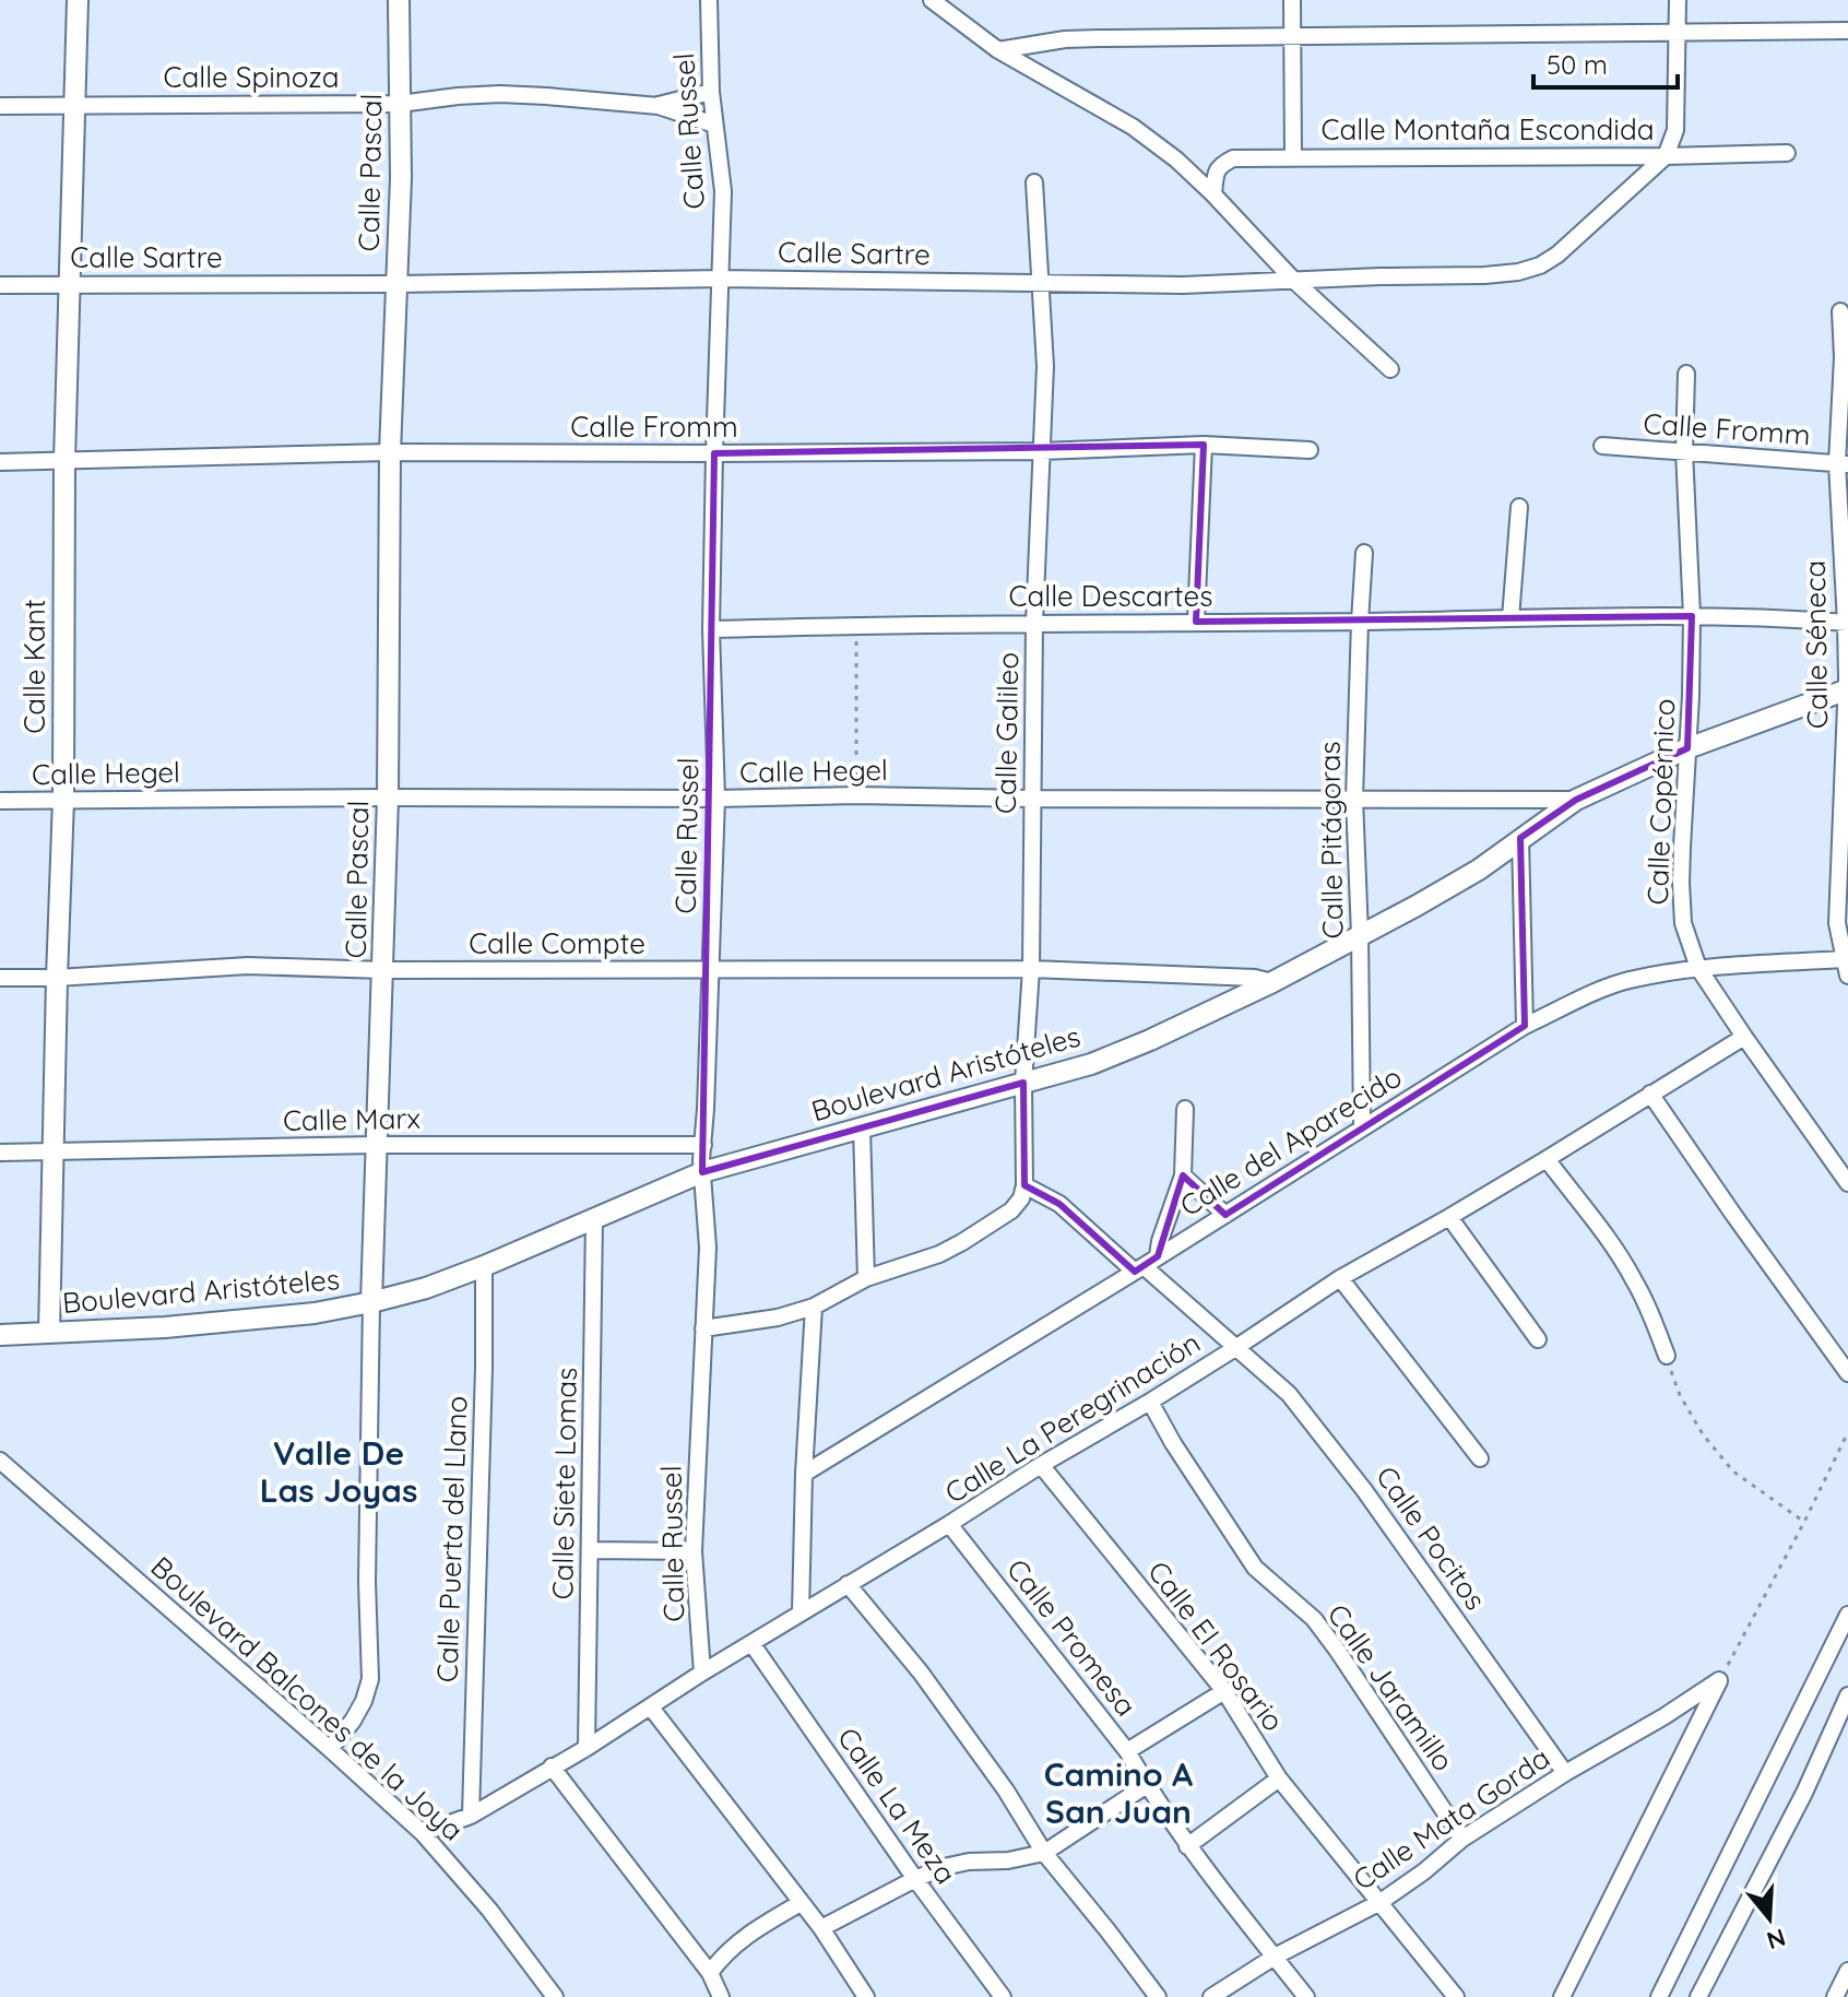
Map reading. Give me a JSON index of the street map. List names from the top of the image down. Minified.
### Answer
{"streets":{"street":["Calle Spinoza","Calle Montaña Escondida","Calle Russel","Calle Pascal","Calle Sartre","Calle Fromm","Calle Descartes","Calle Séneca","Calle Kant","Calle Galileo","Calle Hegel","Calle Copérnico","Calle Pitágoras","Calle Compte","Boulevard Aristóteles","Calle Marx","Calle del Aparecido","Calle La Peregrinación","Calle Siete Lomas","Calle Pocitos","Calle Puerta del Llano","Calle Promesa","Calle El Rosario","Calle Jaramillo","Boulevard Balcones de la Joya","Calle La Meza","Calle Mata Gorda"]},"crossings":[["Calle Spinoza","Calle Russel"],["Calle Spinoza","Calle Pascal"],["Calle Spinoza","Calle Kant"],["Calle Montaña Escondida","Calle Sartre"],["Calle Russel","Calle Sartre"],["Calle Russel","Calle Fromm"],["Calle Russel","Calle Descartes"],["Calle Russel","Calle Hegel"],["Calle Russel","Calle Compte"],["Calle Russel","Boulevard Aristóteles"],["Calle Russel","Calle Marx"],["Calle Russel","Calle La Peregrinación"],["Calle Pascal","Calle Sartre"],["Calle Pascal","Calle Fromm"],["Calle Pascal","Calle Hegel"],["Calle Pascal","Calle Compte"],["Calle Pascal","Boulevard Aristóteles"],["Calle Pascal","Calle Marx"],["Calle Pascal","Boulevard Balcones de la Joya"],["Calle Sartre","Calle Kant"],["Calle Sartre","Calle Galileo"],["Calle Fromm","Calle Séneca"],["Calle Fromm","Calle Kant"],["Calle Fromm","Calle Galileo"],["Calle Fromm","Calle Copérnico"],["Calle Descartes","Calle Séneca"],["Calle Descartes","Calle Galileo"],["Calle Descartes","Calle Copérnico"],["Calle Descartes","Calle Pitágoras"],["Calle Séneca","Boulevard Aristóteles"],["Calle Séneca","Calle del Aparecido"],["Calle Kant","Calle Hegel"],["Calle Kant","Calle Compte"],["Calle Kant","Boulevard Aristóteles"],["Calle Kant","Calle Marx"],["Calle Galileo","Calle Hegel"],["Calle Galileo","Calle Compte"],["Calle Galileo","Boulevard Aristóteles"],["Calle Galileo","Calle Pocitos"],["Calle Hegel","Calle Pitágoras"],["Calle Hegel","Boulevard Aristóteles"],["Calle Copérnico","Boulevard Aristóteles"],["Calle Copérnico","Calle del Aparecido"],["Calle Copérnico","Calle La Peregrinación"],["Calle Pitágoras","Boulevard Aristóteles"],["Calle Pitágoras","Calle del Aparecido"],["Calle Compte","Boulevard Aristóteles"],["Boulevard Aristóteles","Calle Siete Lomas"],["Boulevard Aristóteles","Calle Puerta del Llano"],["Calle del Aparecido","Calle Pocitos"],["Calle La Peregrinación","Calle Siete Lomas"],["Calle La Peregrinación","Calle Pocitos"],["Calle La Peregrinación","Calle Puerta del Llano"],["Calle La Peregrinación","Calle Promesa"],["Calle La Peregrinación","Calle El Rosario"],["Calle La Peregrinación","Calle Jaramillo"],["Calle La Peregrinación","Boulevard Balcones de la Joya"],["Calle La Peregrinación","Calle La Meza"],["Calle Pocitos","Calle Mata Gorda"],["Calle Promesa","Calle Mata Gorda"],["Calle El Rosario","Calle Mata Gorda"],["Calle Jaramillo","Calle Mata Gorda"]],"districts":["Valle De Las Joyas","Camino A San Juan"],"scale_bar":"50 m","north":"bottom"}
